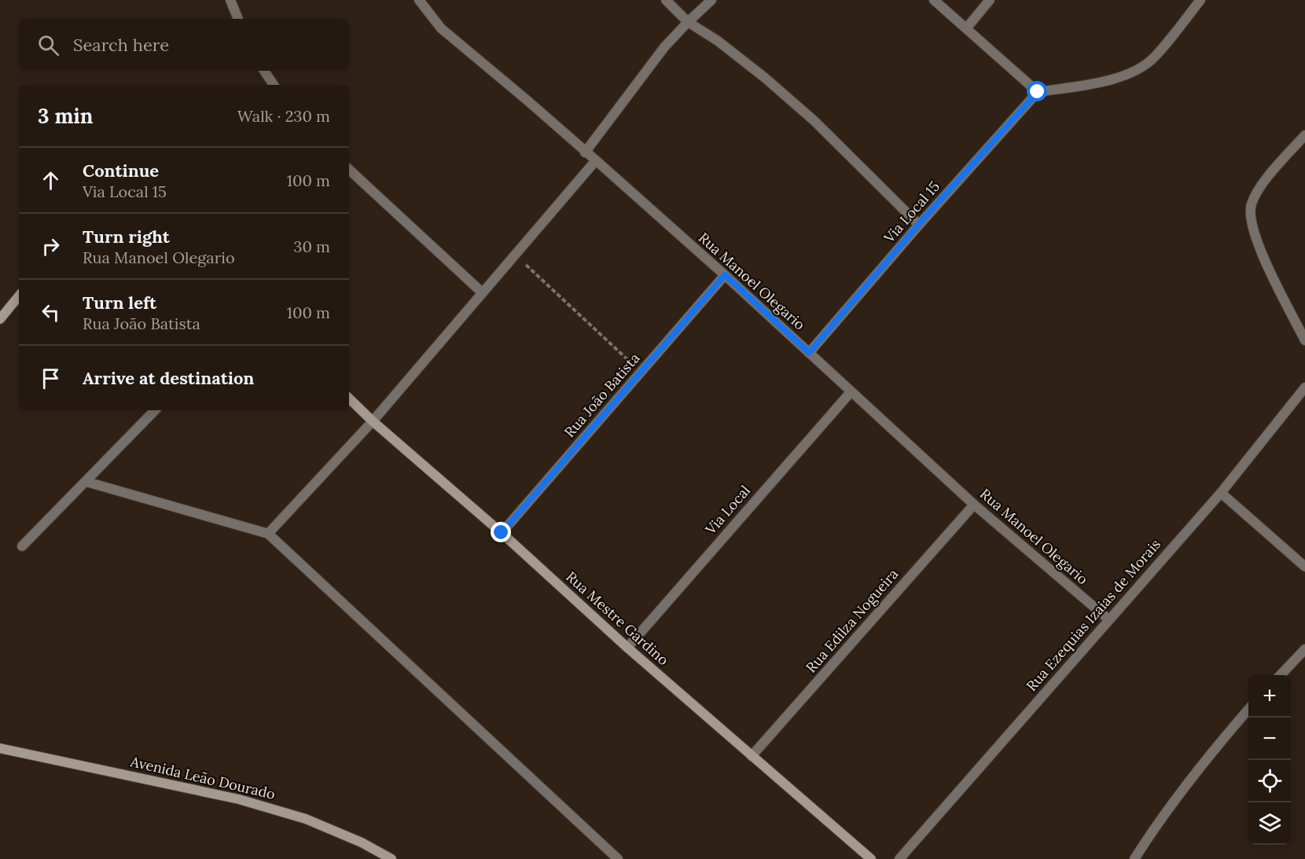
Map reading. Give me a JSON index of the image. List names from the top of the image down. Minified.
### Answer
{"streets":{"main road":["Rua Mestre Gardino","Avenida Leão Dourado"],"street":["Via Local 15","Rua Manoel Olegario","Rua João Batista","Via Local","Rua Ezequias Izaias de Morais","Rua Edilza Nogueira"]},"crossings":[["Via Local 15","Rua Manoel Olegario"],["Rua Manoel Olegario","Rua João Batista"],["Rua Manoel Olegario","Via Local"],["Rua Manoel Olegario","Rua Ezequias Izaias de Morais"],["Rua Manoel Olegario","Rua Edilza Nogueira"],["Rua João Batista","Rua Mestre Gardino"],["Via Local","Rua Mestre Gardino"],["Rua Mestre Gardino","Rua Edilza Nogueira"]],"page":{"search":"Search here","heading":["3 min","Walk · 230 m"],"list":[["Continue","Via Local 15","100 m"],["Turn right","Rua Manoel Olegario","30 m"],["Turn left","Rua João Batista","100 m"],"Arrive at destination"],"map_buttons":["+","−"]}}
